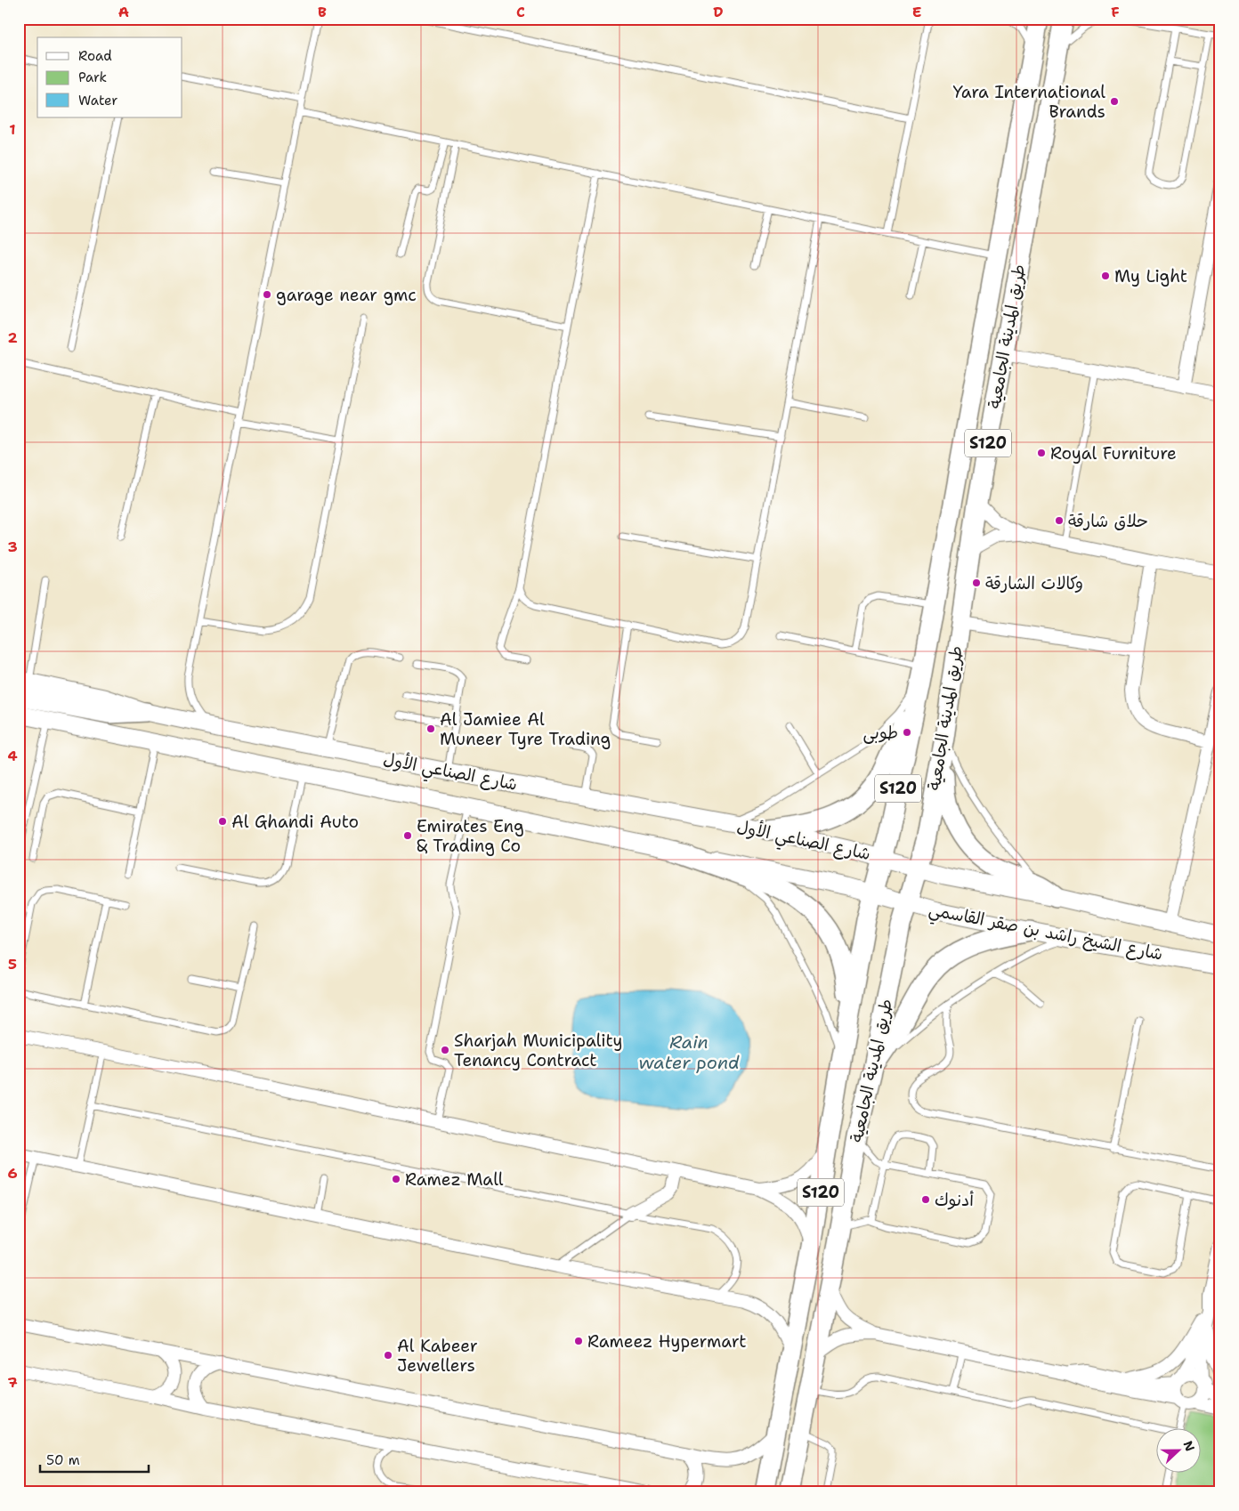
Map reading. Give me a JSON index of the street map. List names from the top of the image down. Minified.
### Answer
{"streets":{"main road":["طريق المدينة الجامعية","S120","شارع الصناعي الأول","شارع الشيخ راشد بن صقر القاسمي"]},"crossings":[["طريق المدينة الجامعية","شارع الصناعي الأول"],["طريق المدينة الجامعية","شارع الشيخ راشد بن صقر القاسمي"],["شارع الصناعي الأول","شارع الشيخ راشد بن صقر القاسمي"]],"water":["Rain water pond"],"places":["Yara International Brands","My Light","garage near gmc","Royal Furniture","حلاق شارقة","وكالات الشارقة","Al Jamiee Al Muneer Tyre Trading","طوبى","Al Ghandi Auto","Emirates Eng & Trading Co","Sharjah Municipality Tenancy Contract","Ramez Mall","أدنوك","Rameez Hypermart","Al Kabeer Jewellers"],"legend":["Road","Park","Water"],"scale_bar":"50 m","north":"right","grid":{"columns":["A","B","C","D","E","F"],"rows":["1","2","3","4","5","6","7"]}}
